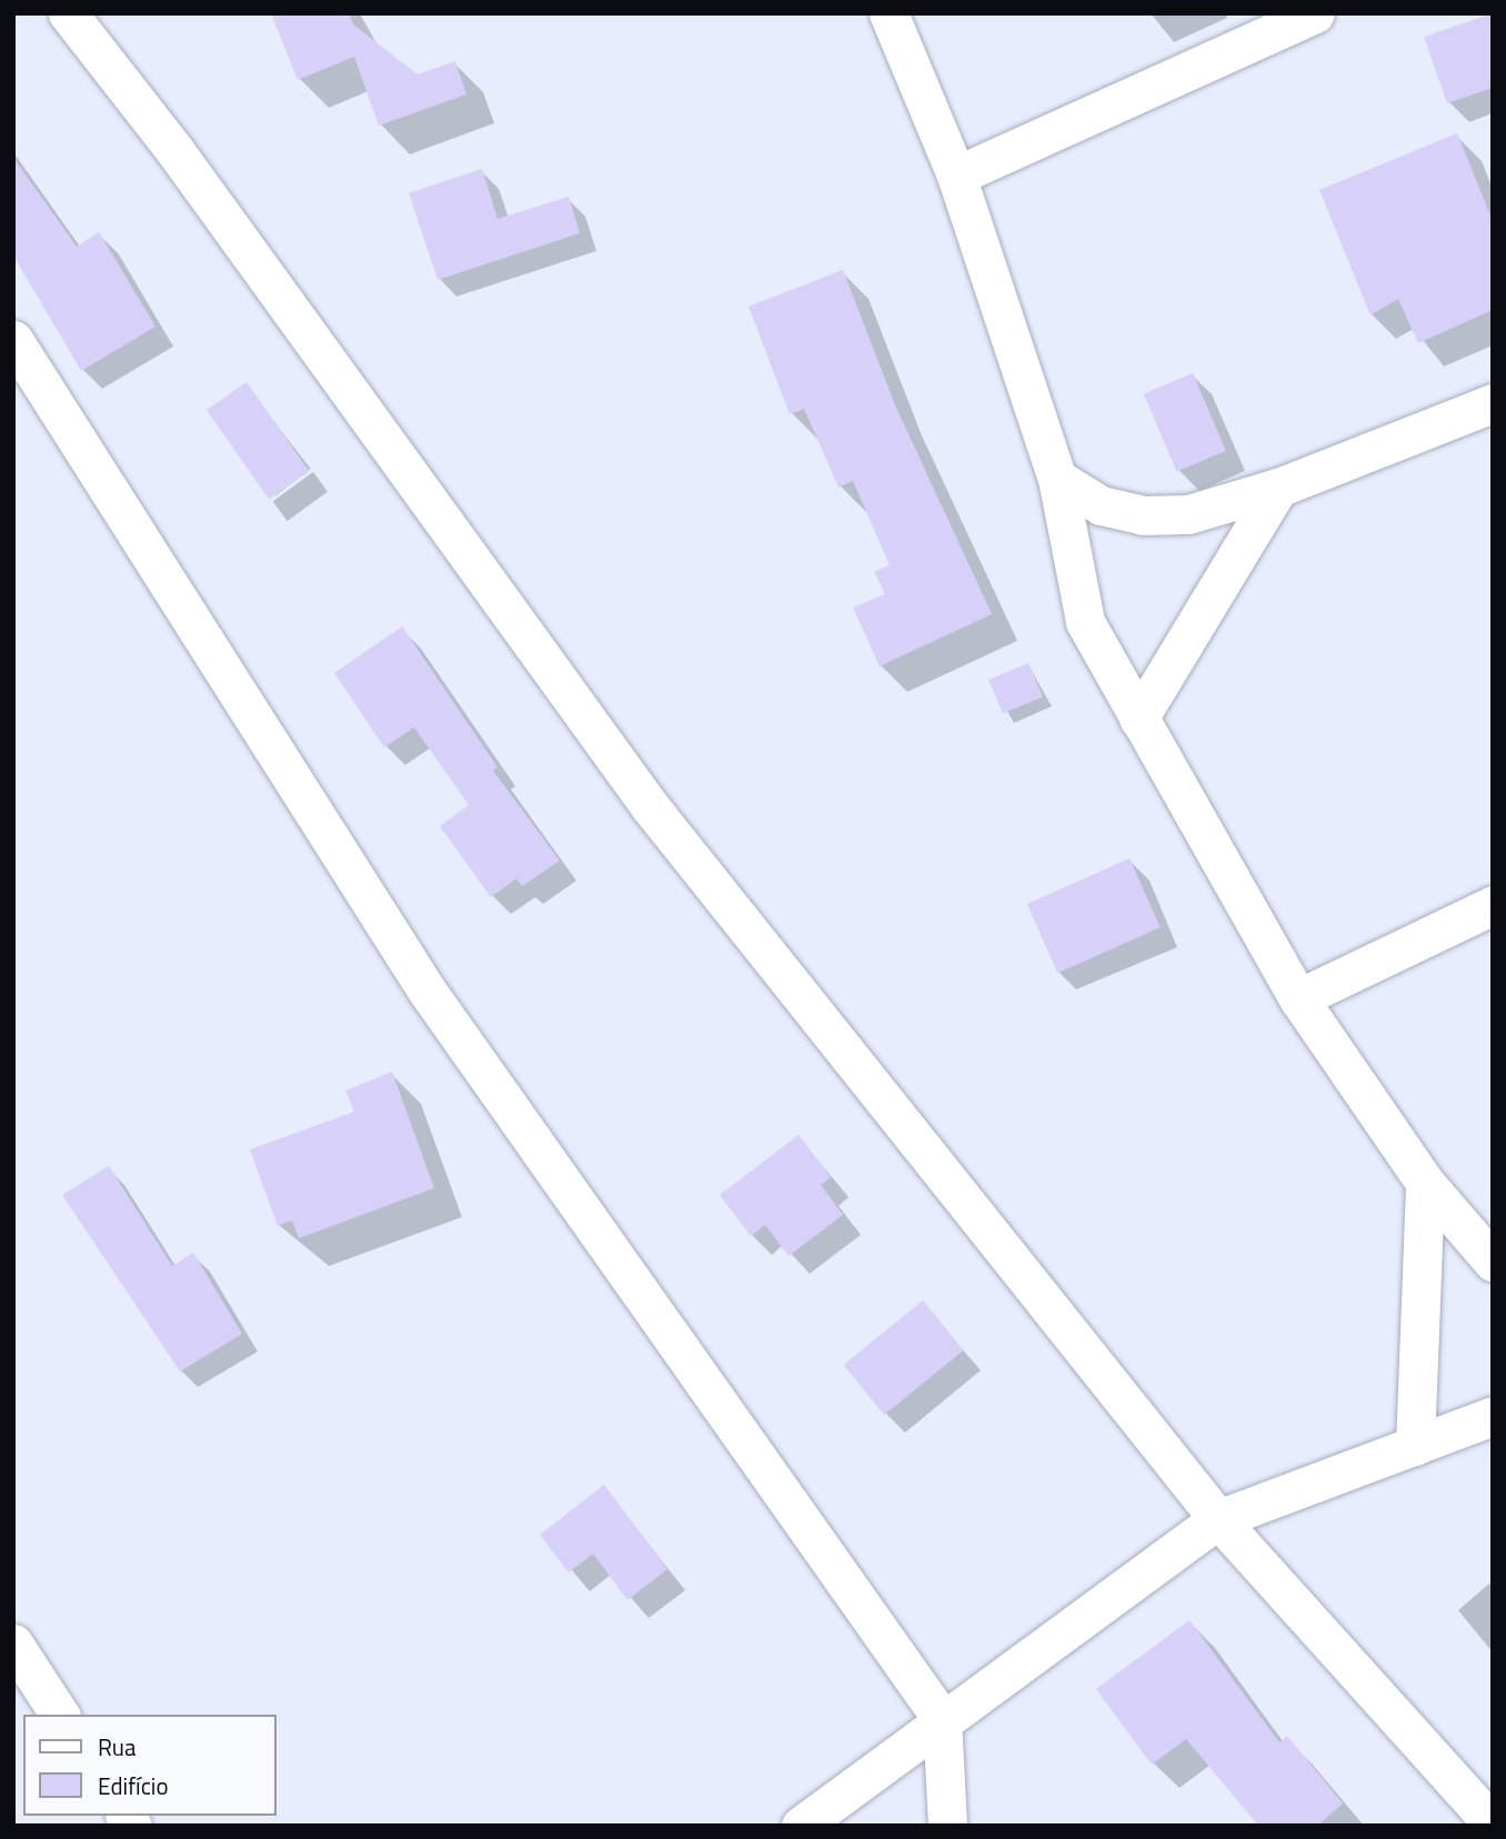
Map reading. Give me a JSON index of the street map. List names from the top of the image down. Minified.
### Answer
{"legend":["Rua","Edifício"]}
